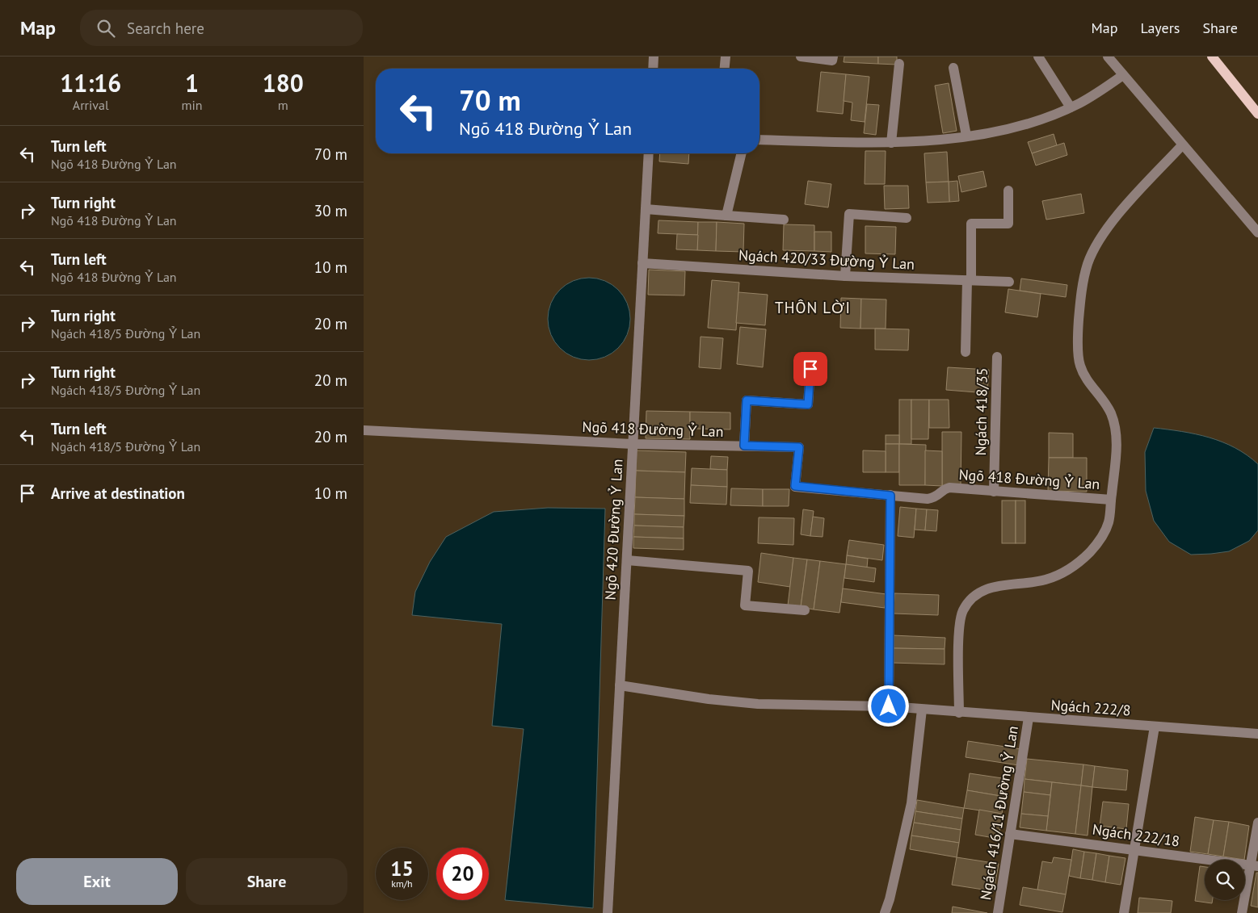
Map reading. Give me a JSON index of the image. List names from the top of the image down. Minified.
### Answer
{"streets":{"street":["Ngách 420/33 Đường Ỷ Lan","Ngách 418/35","Ngõ 418 Đường Ỷ Lan","Ngõ 420 Đường Ỷ Lan","Ngách 222/8","Ngách 416/11 Đường Ỷ Lan","Ngách 222/18"]},"crossings":[["Ngách 420/33 Đường Ỷ Lan","Ngõ 420 Đường Ỷ Lan"],["Ngách 418/35","Ngõ 418 Đường Ỷ Lan"],["Ngõ 418 Đường Ỷ Lan","Ngõ 420 Đường Ỷ Lan"],["Ngõ 420 Đường Ỷ Lan","Ngách 222/8"],["Ngách 222/8","Ngách 416/11 Đường Ỷ Lan"],["Ngách 416/11 Đường Ỷ Lan","Ngách 222/18"]],"districts":["THÔN LỜI"],"page":{"header":"Map","search":"Search here","nav":["Map","Layers","Share"],"eta":["11:16","Arrival","1","min","180","m"],"turn":["70 m","Ngõ 418 Đường Ỷ Lan"],"list":[{"name":"Turn left","note":"Ngõ 418 Đường Ỷ Lan","value":"70 m"},{"name":"Turn right","note":"Ngõ 418 Đường Ỷ Lan","value":"30 m"},{"name":"Turn left","note":"Ngõ 418 Đường Ỷ Lan","value":"10 m"},{"name":"Turn right","note":"Ngách 418/5 Đường Ỷ Lan","value":"20 m"},{"name":"Turn right","note":"Ngách 418/5 Đường Ỷ Lan","value":"20 m"},{"name":"Turn left","note":"Ngách 418/5 Đường Ỷ Lan","value":"20 m"},{"name":"Arrive at destination","value":"10 m"}],"speed":"15 km/h","limit":"20","buttons":["Exit","Share"]}}
